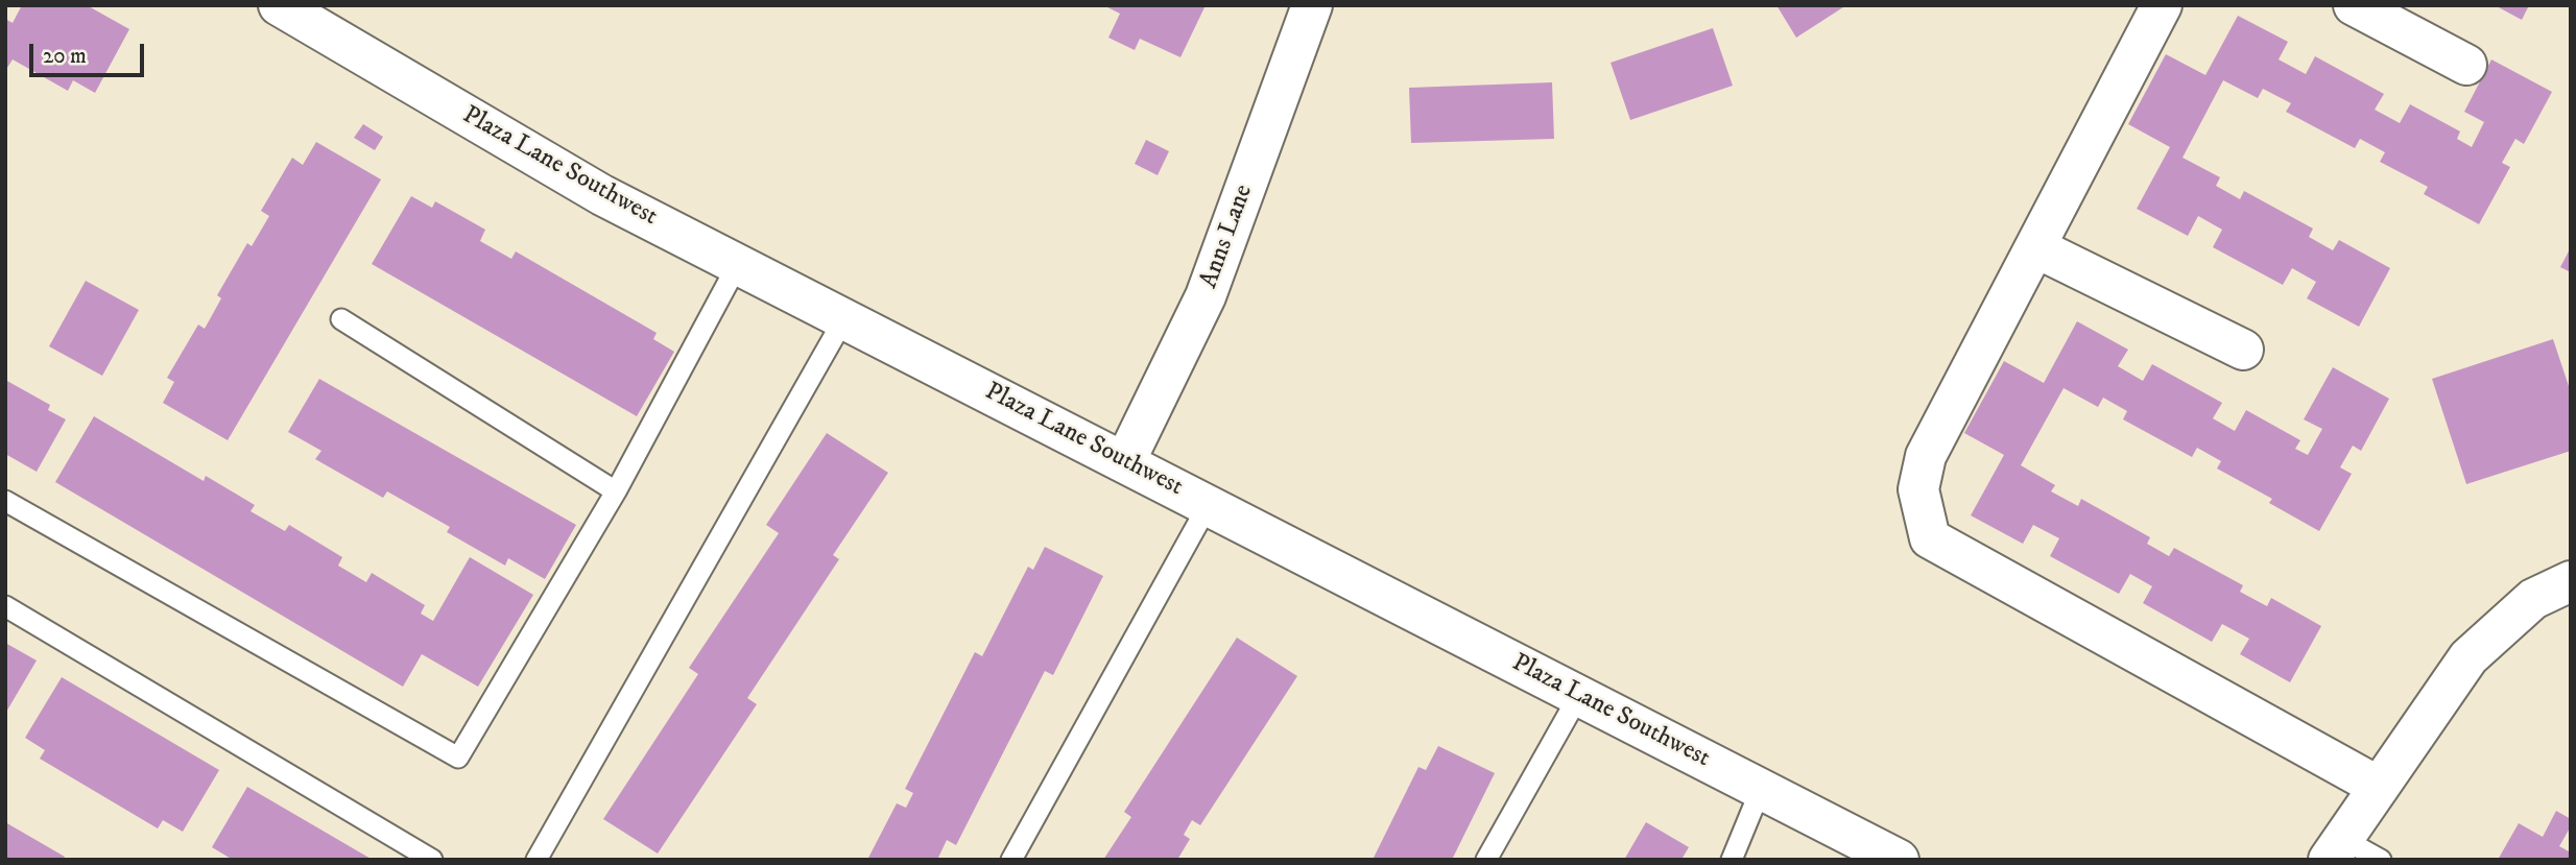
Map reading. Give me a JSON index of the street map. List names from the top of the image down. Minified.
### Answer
{"streets":{"street":["Plaza Lane Southwest","Anns Lane"]},"crossings":[["Plaza Lane Southwest","Anns Lane"]],"scale_bar":"20 m"}
